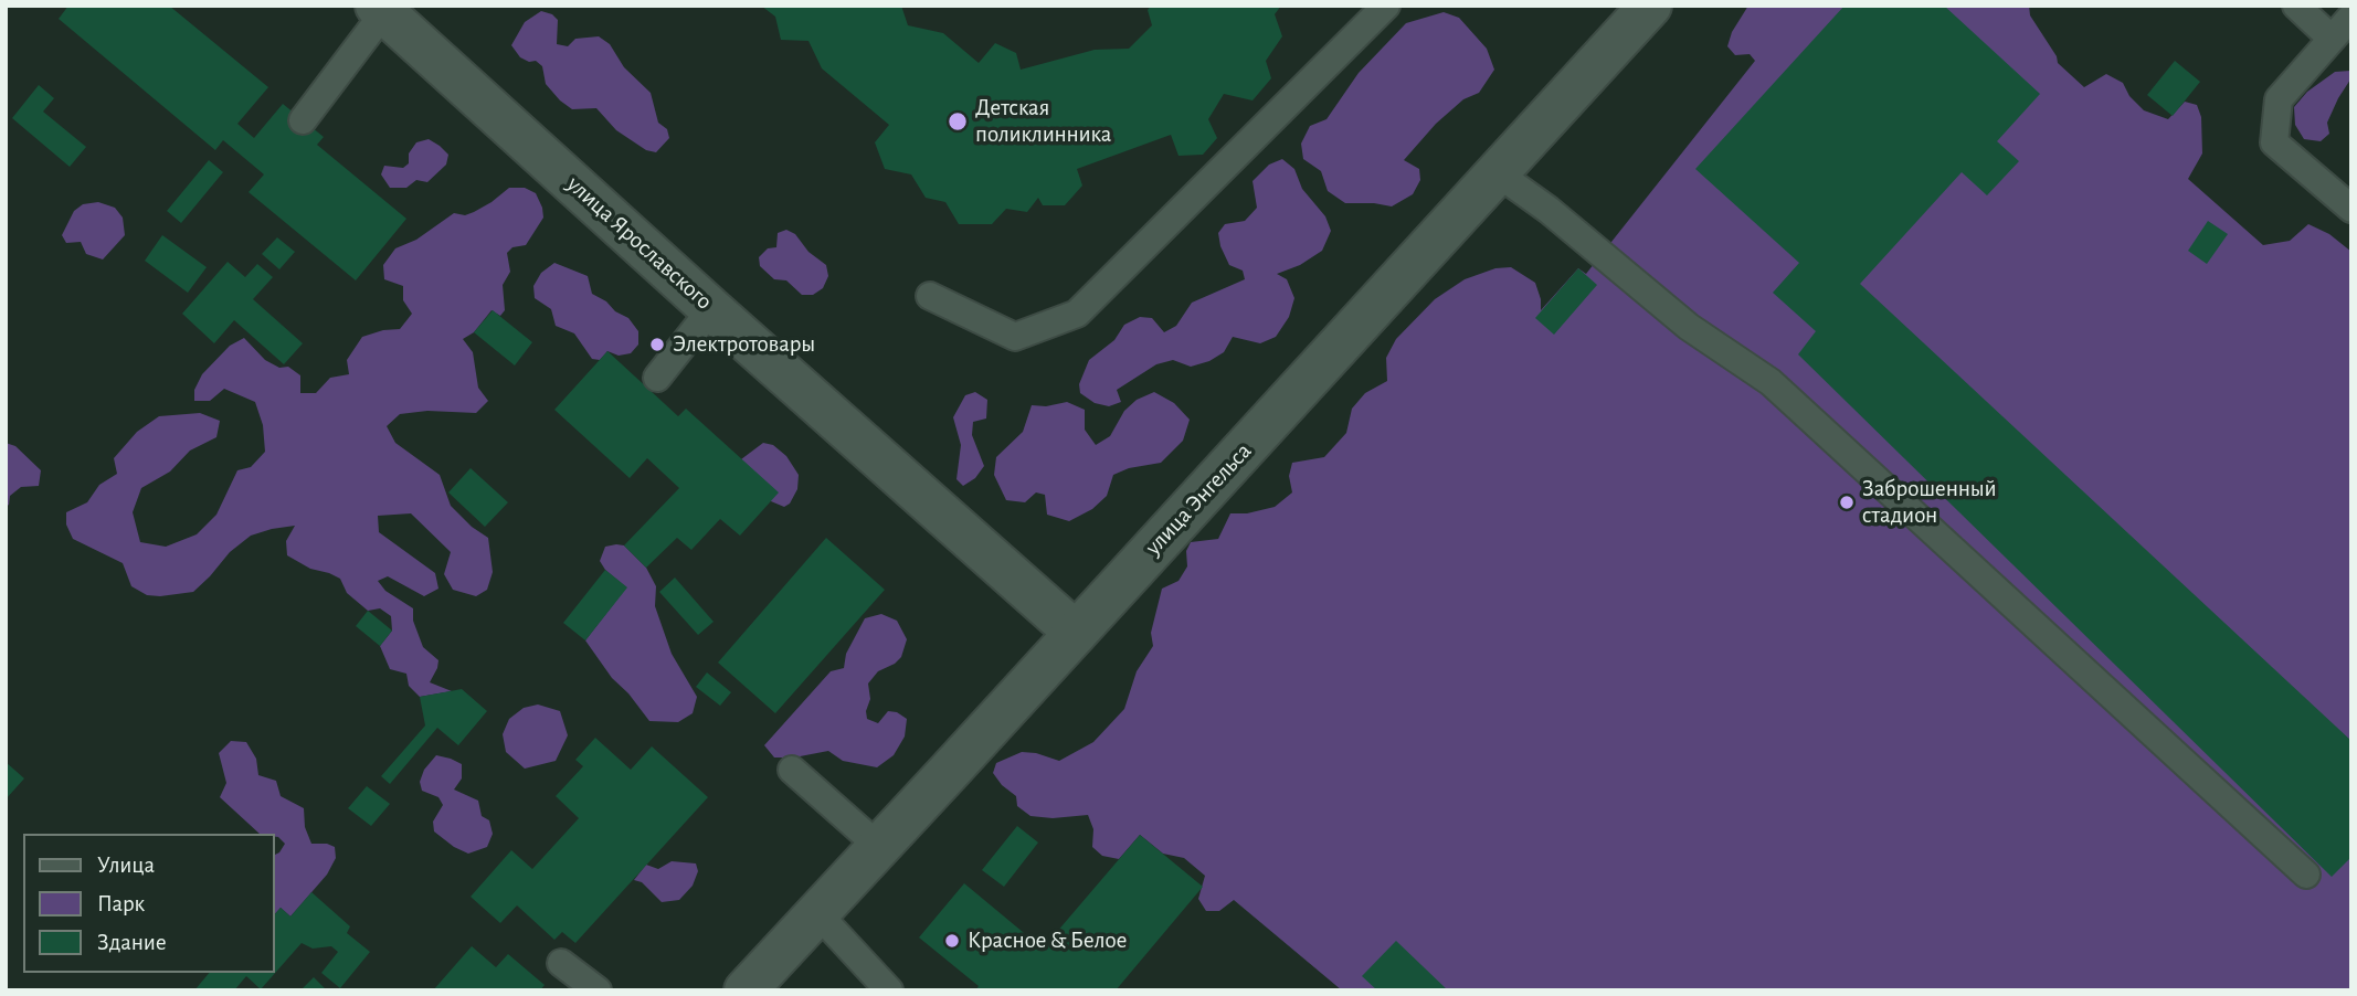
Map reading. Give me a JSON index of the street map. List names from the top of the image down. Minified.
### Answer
{"streets":{"street":["улица Ярославского","улица Энгельса"]},"crossings":[["улица Ярославского","улица Энгельса"]],"places":["Детская поликлинника","Электротовары","Заброшенный стадион","Красное & Белое"],"legend":["Улица","Парк","Здание"]}
